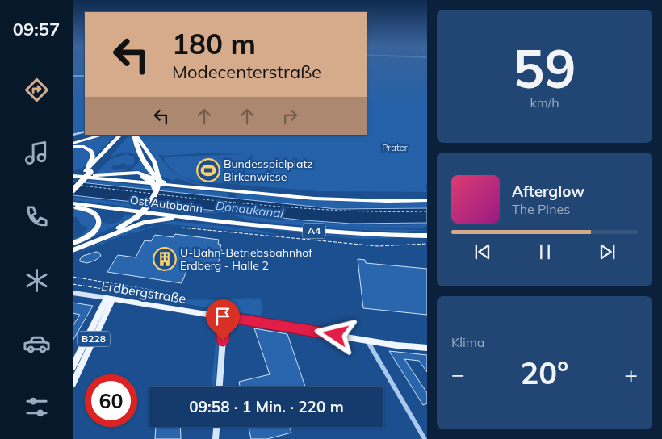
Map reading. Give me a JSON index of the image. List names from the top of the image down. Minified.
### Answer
{"streets":{"highway":["Ost Autobahn","A4"],"main road":["Erdbergstraße","B228"]},"crossings":[["Erdbergstraße","B228"]],"water":["Donaukanal"],"parks":["Prater"],"places":{"sports":["Bundesspielplatz Birkenwiese"],"building":["U-Bahn-Betriebsbahnhof Erdberg - Halle 2"]},"page":{"tabs":"09:57","tile":[["59","km/h"],"Klima"],"turn":["180 m","Modecenterstraße"],"song":["Afterglow","The Pines"],"heat":["−","20°","+"],"limit":"60","trip":"09:58 · 1 Min. · 220 m"}}
